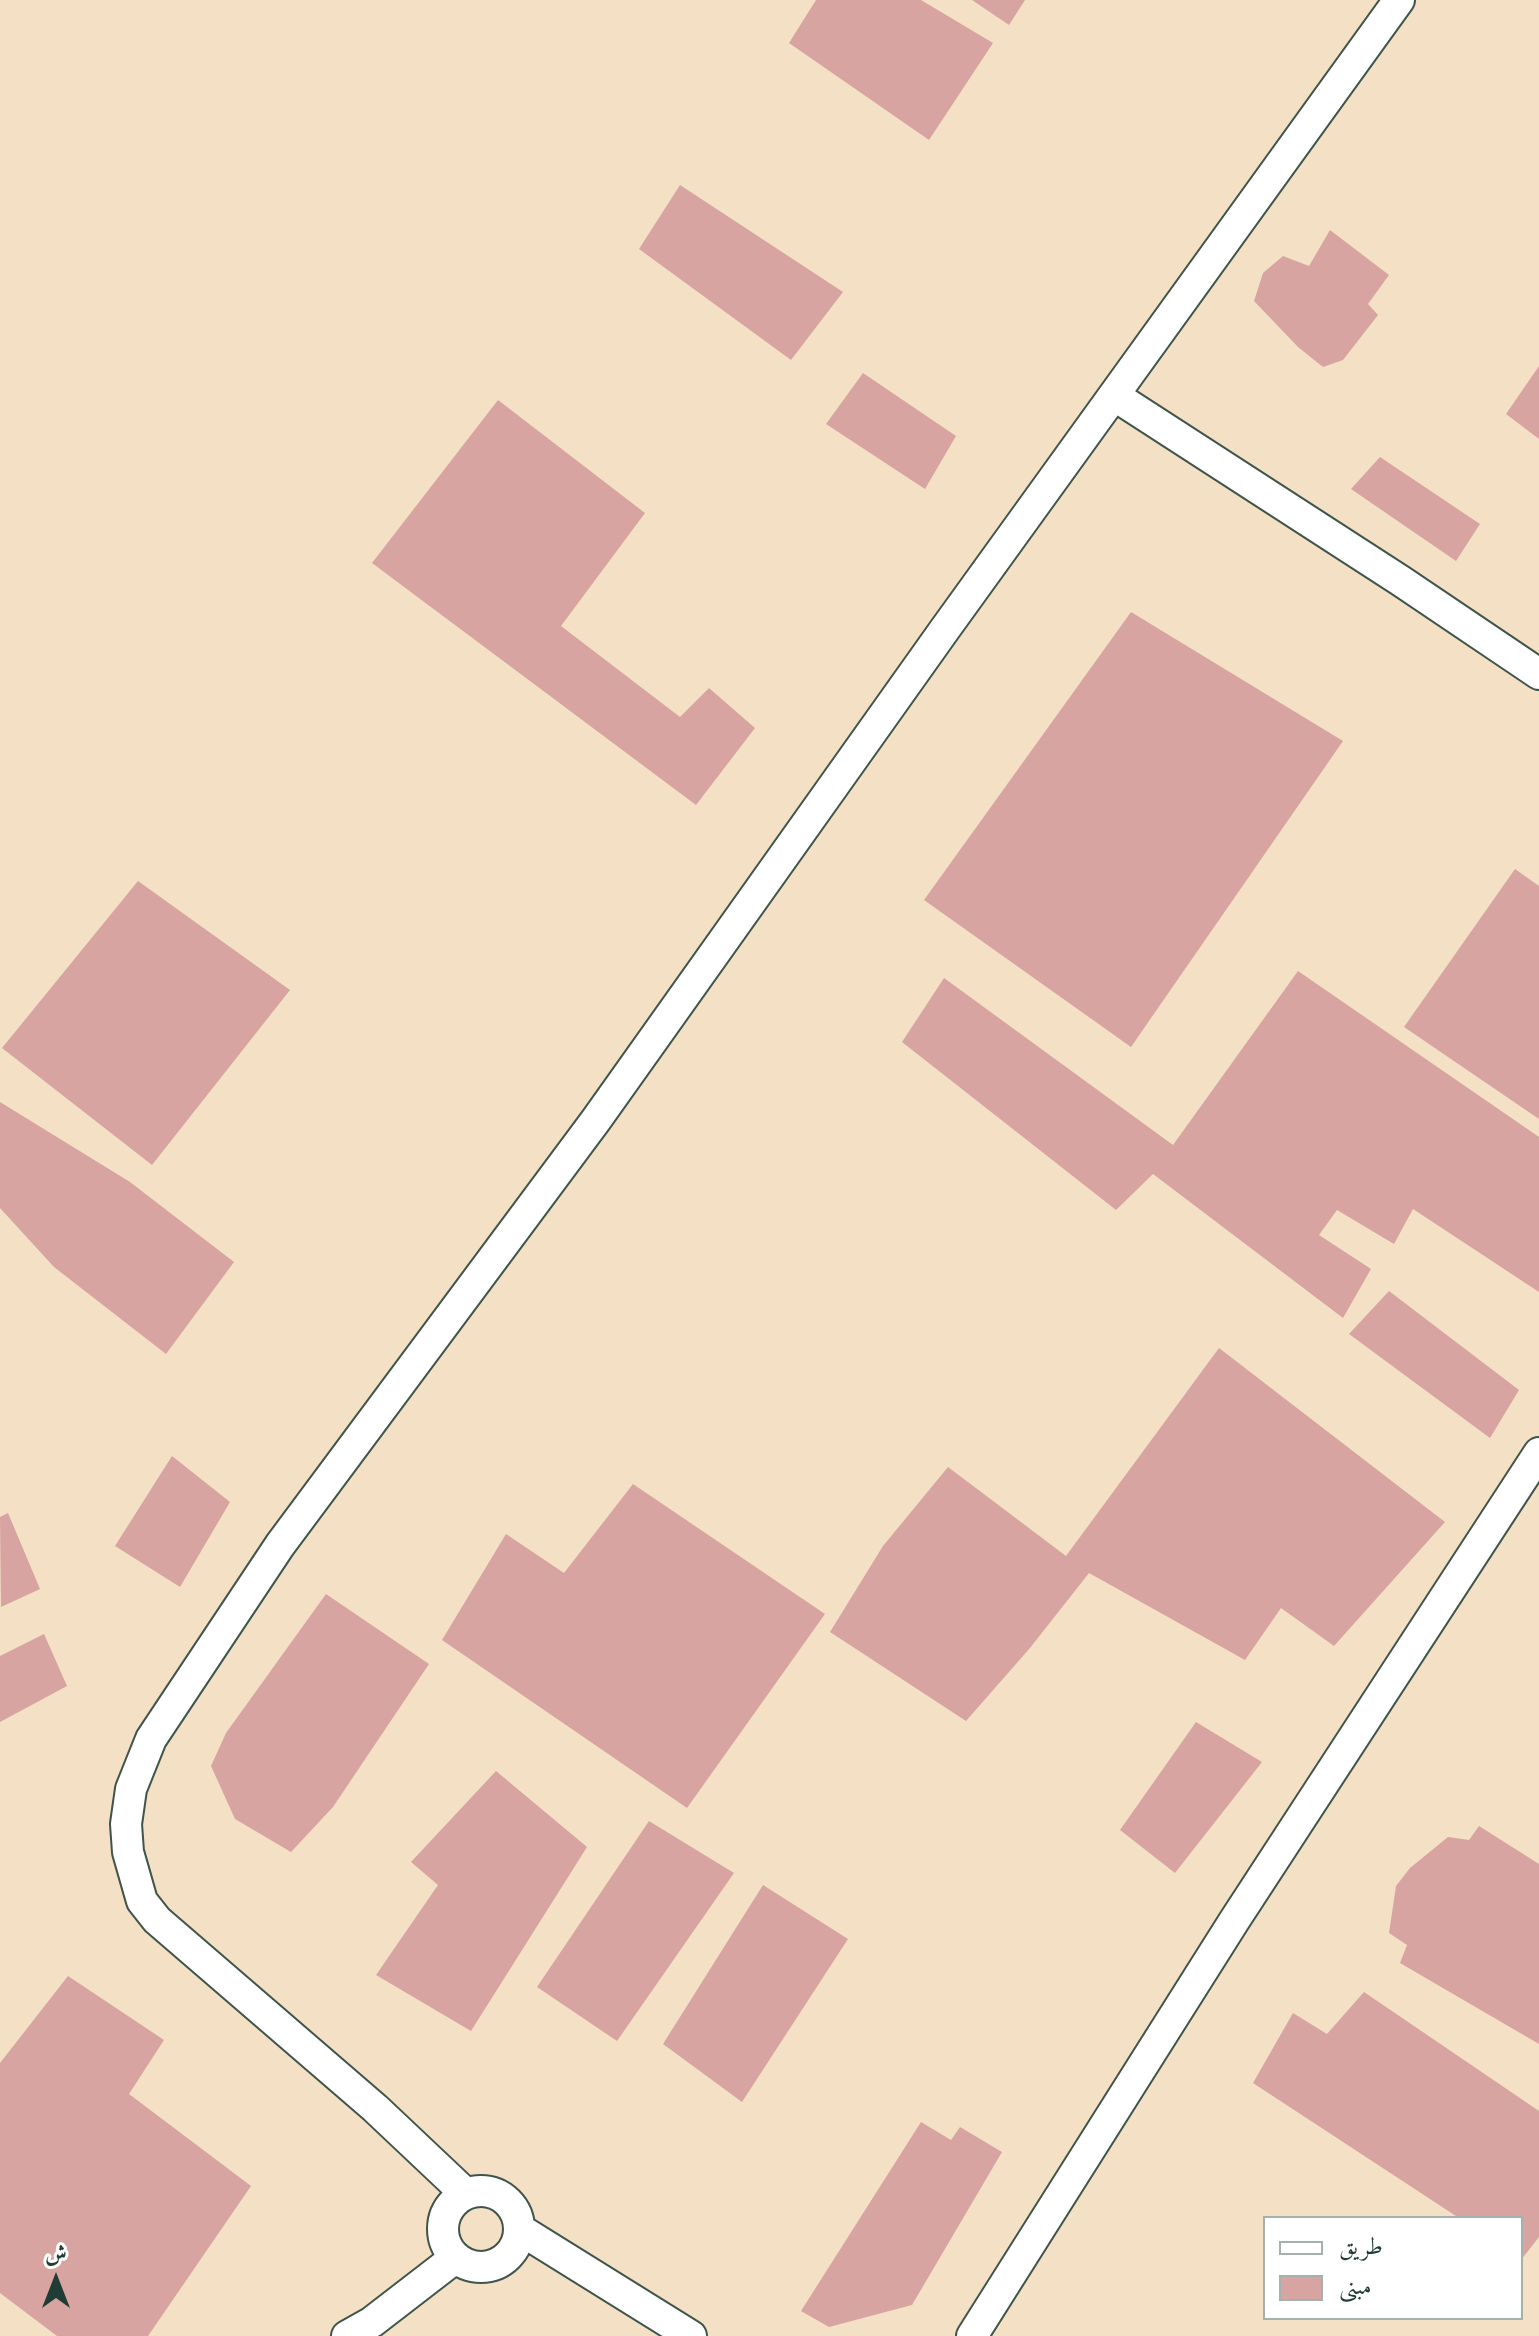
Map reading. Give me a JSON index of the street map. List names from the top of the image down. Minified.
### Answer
{"legend":["طريق","مبنى"],"north":"top"}
